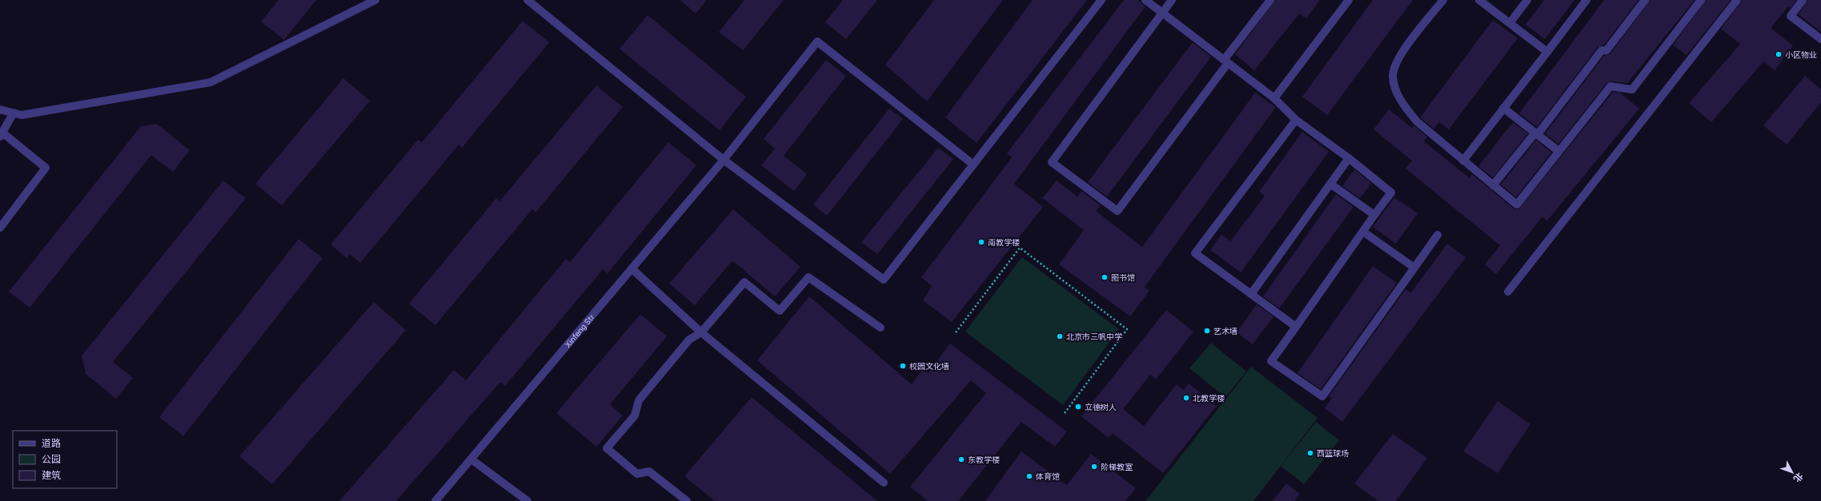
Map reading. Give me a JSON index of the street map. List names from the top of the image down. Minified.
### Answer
{"streets":{"street":["Xinfeng Str"]},"places":["小区物业","南教学楼","图书馆","艺术墙","北京市三帆中学","校园文化墙","北教学楼","立德树人","西篮球场","东教学楼","阶梯教室","体育馆"],"legend":["道路","公园","建筑"],"north":"bottom right"}
